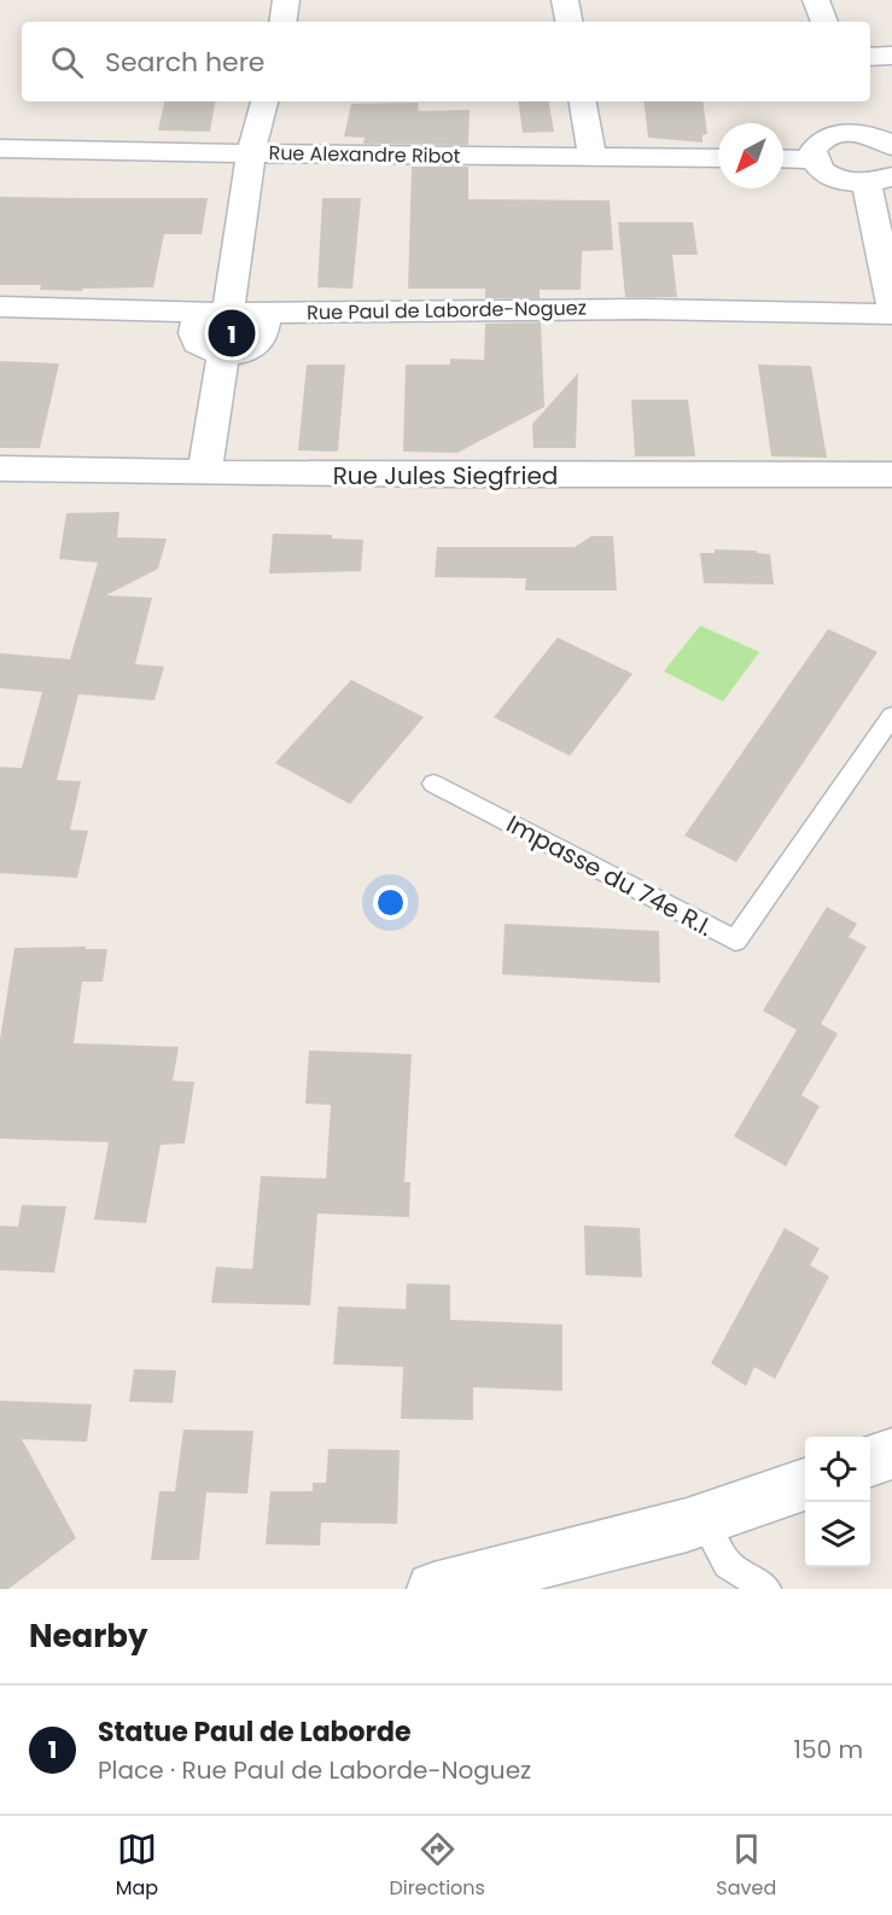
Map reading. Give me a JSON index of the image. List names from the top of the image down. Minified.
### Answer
{"streets":{"street":["Rue Alexandre Ribot","Rue Paul de Laborde-Noguez","Rue Jules Siegfried"],"lane":["Impasse du 74e R.I."]},"north":"bottom left","page":{"search":"Search here","pins":"1","heading":"Nearby","list":[{"mark":"1","name":"Statue Paul de Laborde","note":"Place · Rue Paul de Laborde-Noguez","value":"150 m"}],"nav":["Map","Directions","Saved"]}}
